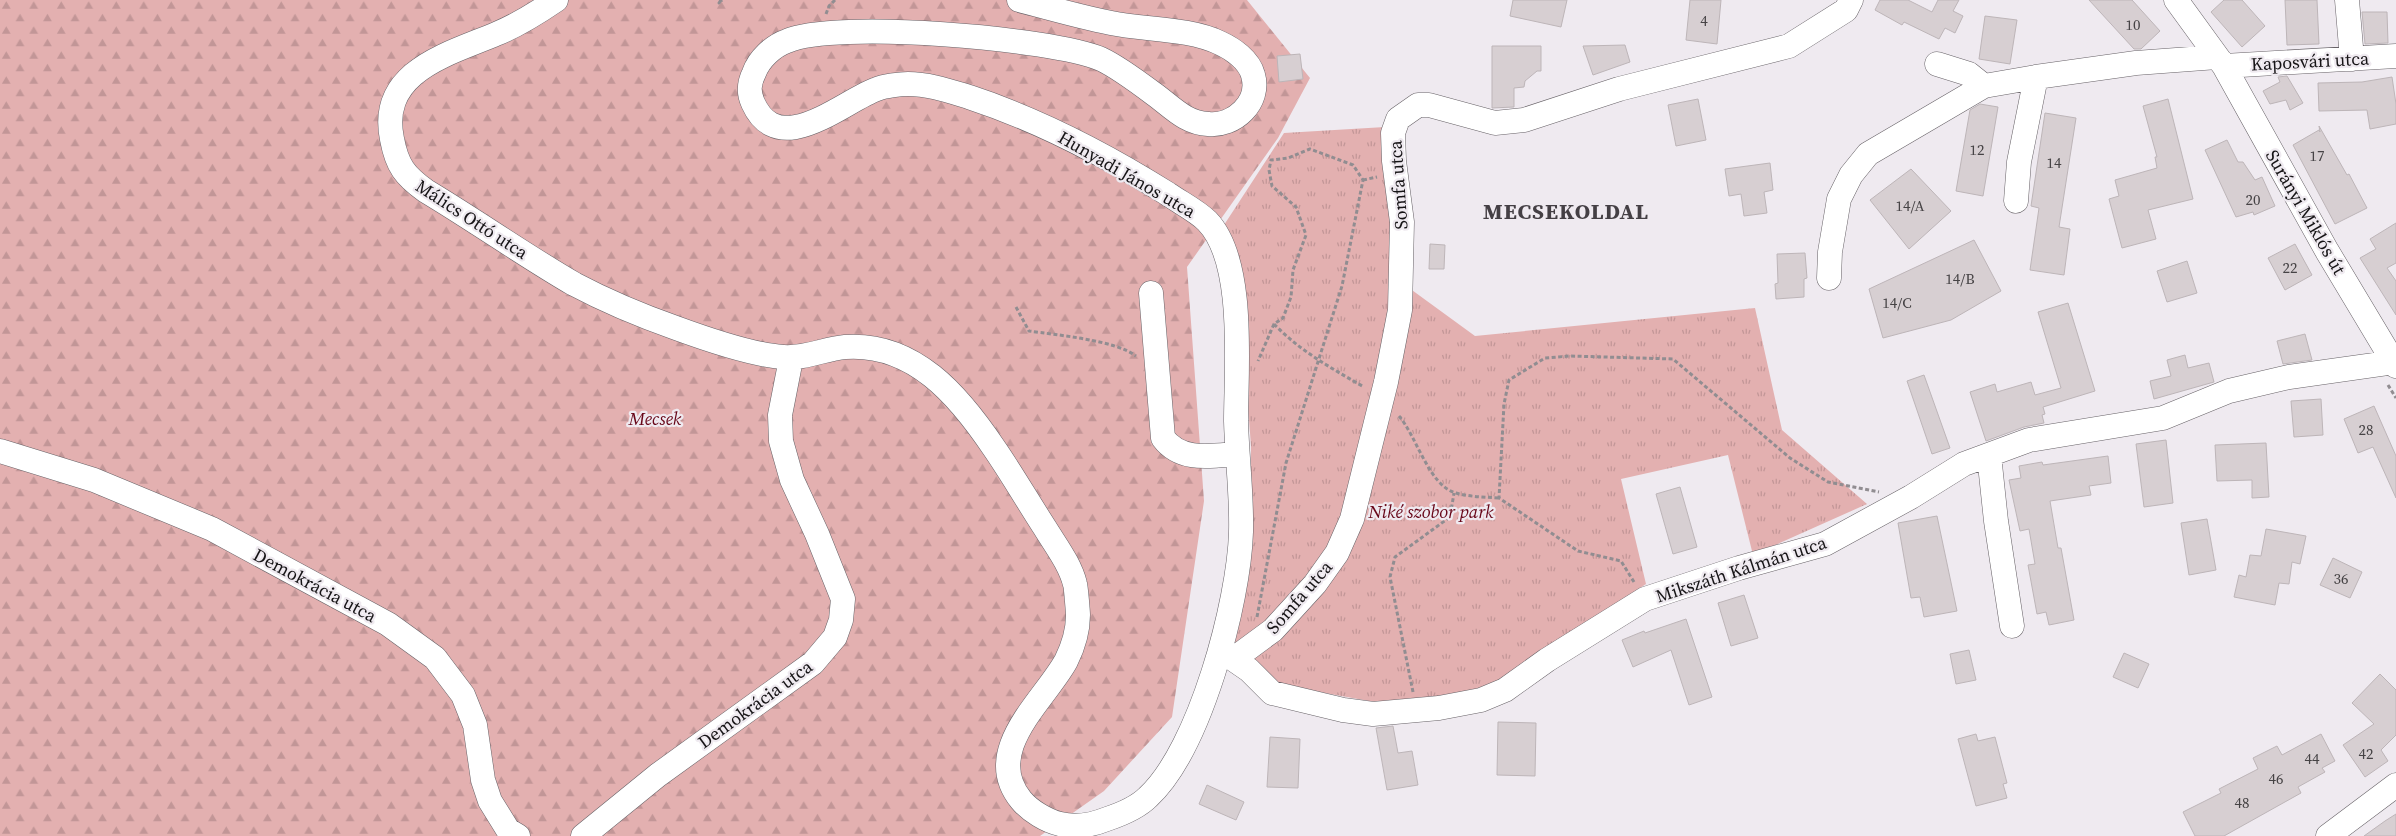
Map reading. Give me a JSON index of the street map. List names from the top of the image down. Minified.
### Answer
{"streets":{"street":["Kaposvári utca","Hunyadi János utca","Somfa utca","Surányi Miklós út","Málics Ottó utca","Mikszáth Kálmán utca","Demokrácia utca"]},"crossings":[["Kaposvári utca","Surányi Miklós út"],["Hunyadi János utca","Somfa utca"],["Hunyadi János utca","Málics Ottó utca"],["Hunyadi János utca","Mikszáth Kálmán utca"],["Hunyadi János utca","Demokrácia utca"],["Somfa utca","Mikszáth Kálmán utca"],["Surányi Miklós út","Mikszáth Kálmán utca"],["Málics Ottó utca","Demokrácia utca"]],"districts":["MECSEKOLDAL"],"parks":["Mecsek","Niké szobor park"],"house_numbers":["4","10","12","17","14","20","14/A","22","14/B","14/C","28","36","42","44","46","48"]}
